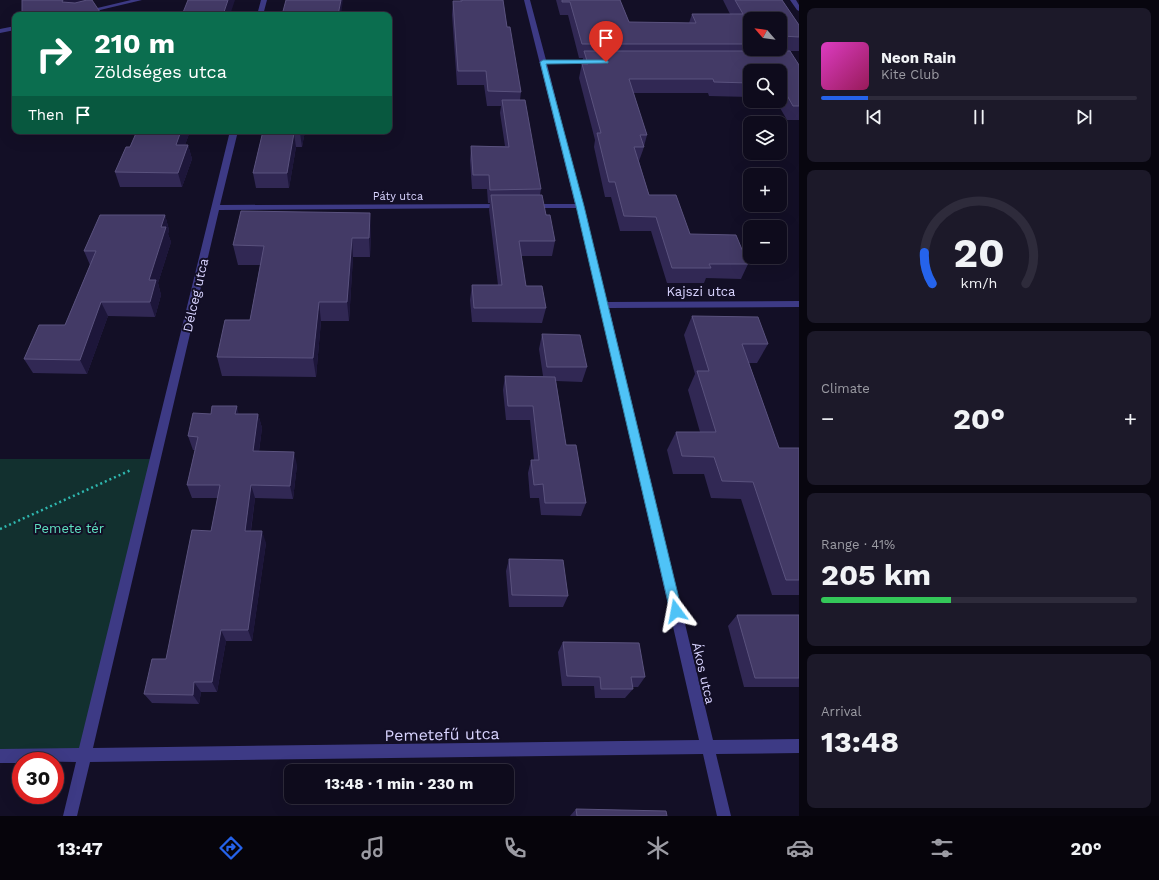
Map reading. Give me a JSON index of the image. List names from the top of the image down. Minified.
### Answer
{"streets":{"street":["Páty utca","Kajszi utca","Délceg utca","Ákos utca","Pemetefű utca"]},"crossings":[["Páty utca","Délceg utca"],["Kajszi utca","Ákos utca"],["Ákos utca","Pemetefű utca"]],"parks":["Pemete tér"],"north":"top left","page":{"map_buttons":["+","−"],"turn":["210 m","Zöldséges utca"],"song":["Neon Rain","Kite Club"],"then":"Then","tile":["Climate",["Range · 41%","205 km"],["Arrival","13:48"]],"heat":["−","20°","+"],"limit":"30","trip":"13:48 · 1 min · 230 m","tabs":["13:47","20°"],"gauge":["20","km/h"]}}
